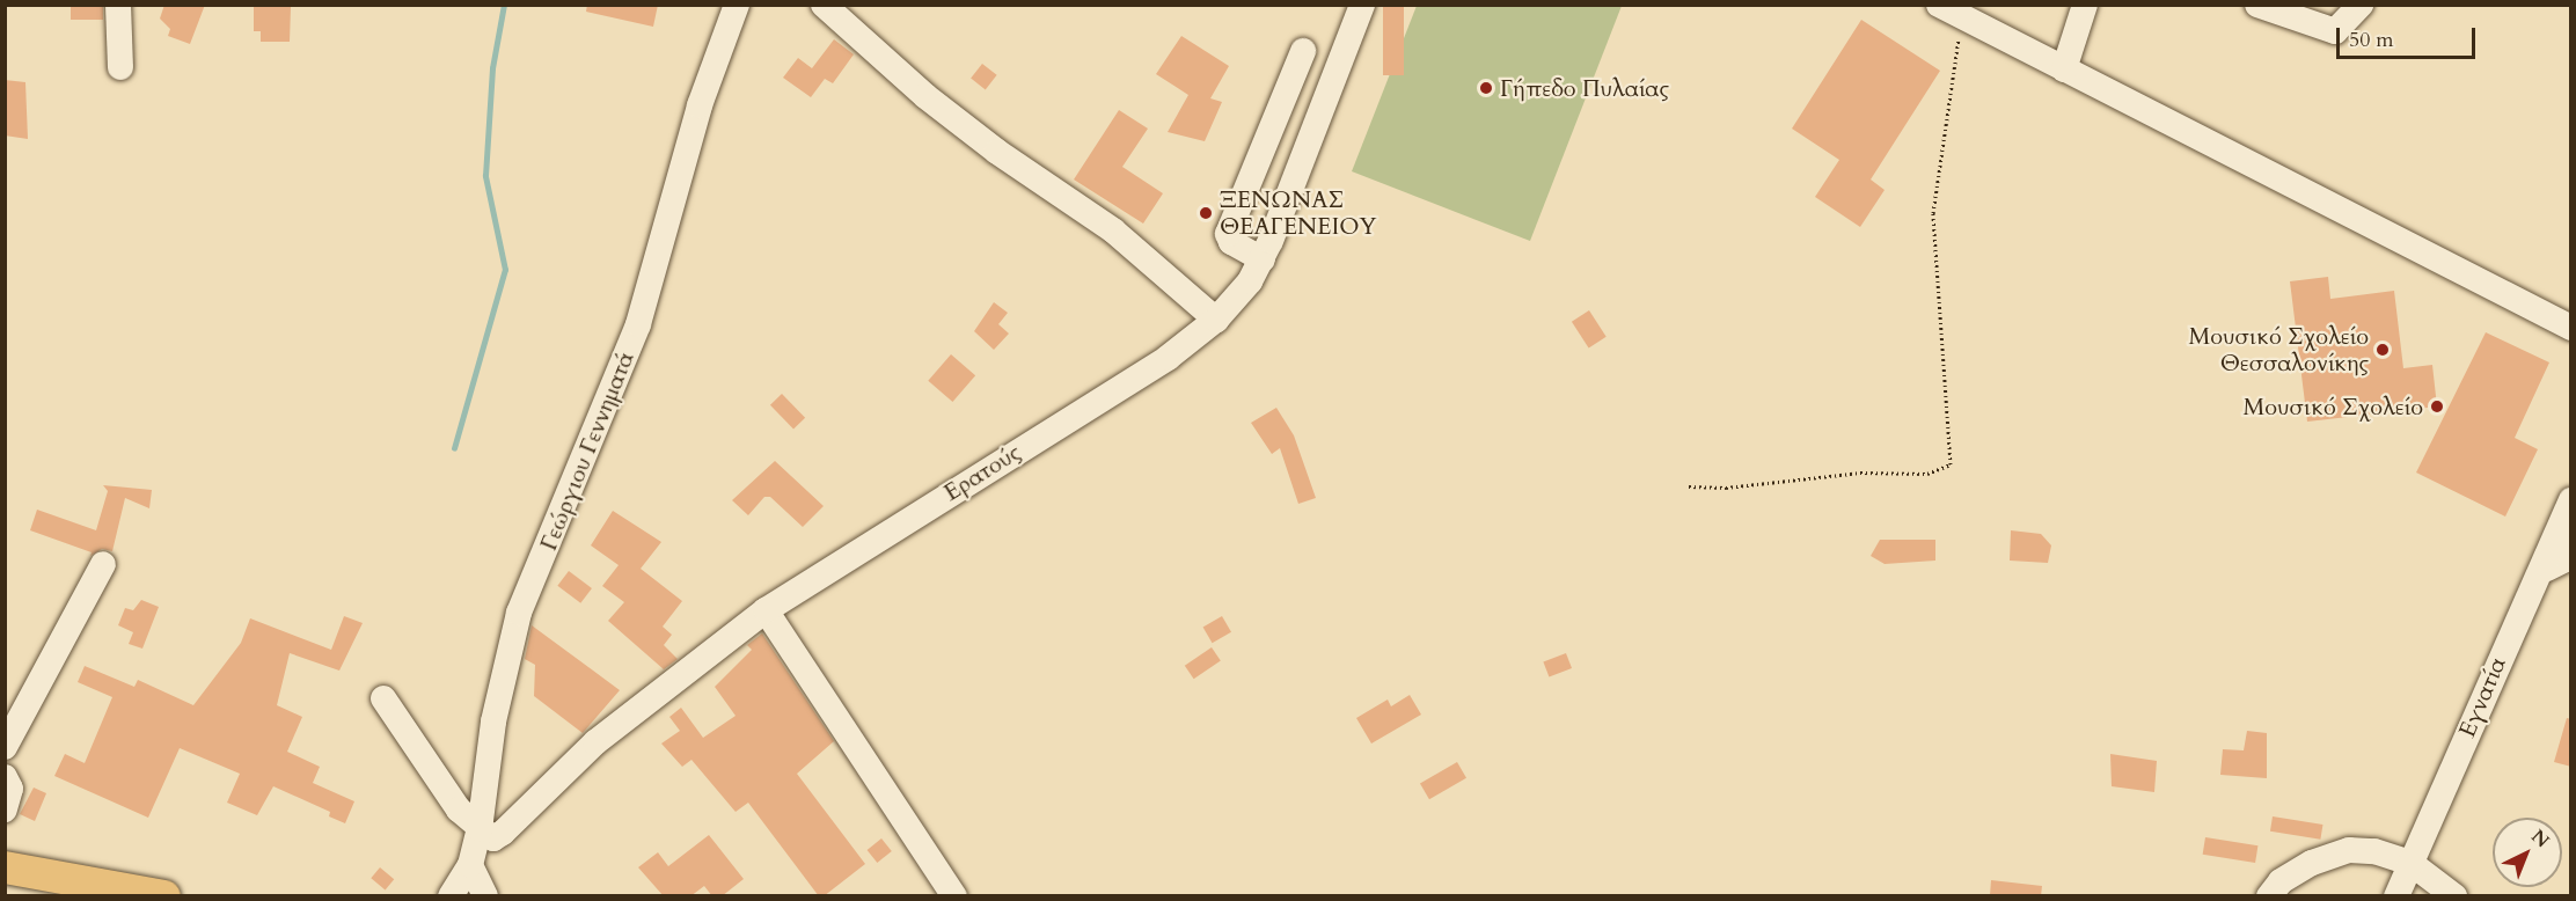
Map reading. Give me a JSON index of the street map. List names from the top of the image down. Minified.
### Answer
{"streets":{"street":["Γεώργιου Γεννηματά","Ερατούς","Εγνατία"]},"crossings":[["Γεώργιου Γεννηματά","Ερατούς"]],"places":["Γήπεδο Πυλαίας","ΞΕΝΩΝΑΣ ΘΕΑΓΕΝΕΙΟΥ","Μουσικό Σχολείο Θεσσαλονίκης","Μουσικό Σχολείο"],"scale_bar":"50 m","north":"top right"}
